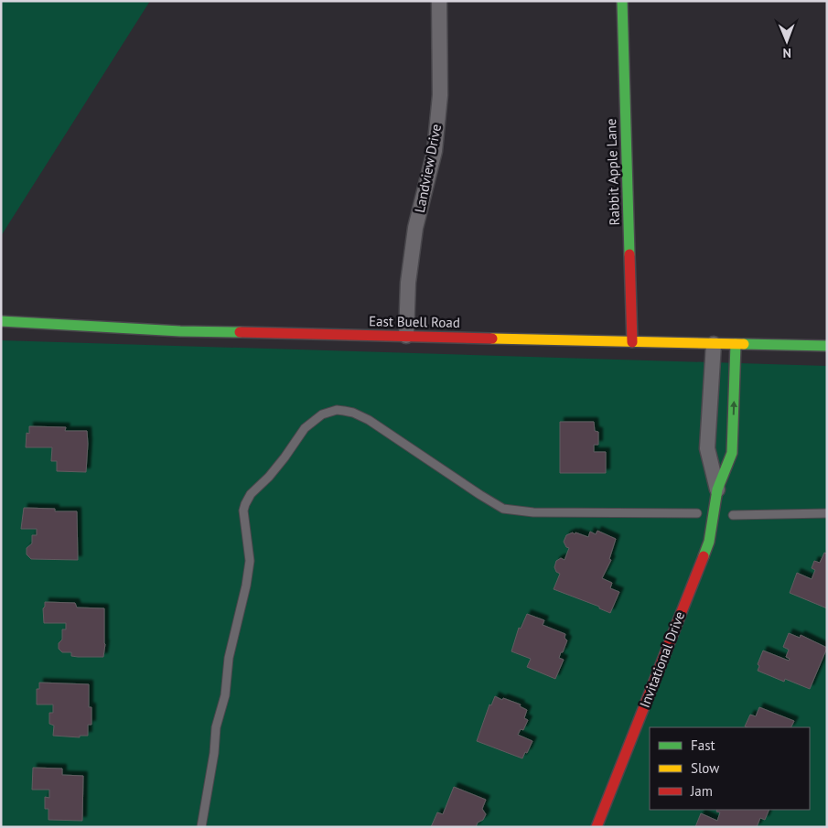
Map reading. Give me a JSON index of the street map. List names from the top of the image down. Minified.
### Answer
{"streets":{"street":["Landview Drive","Rabbit Apple Lane","East Buell Road","Invitational Drive"]},"crossings":[["Landview Drive","East Buell Road"],["Rabbit Apple Lane","East Buell Road"],["East Buell Road","Invitational Drive"]],"legend":["Fast","Slow","Jam"],"north":"bottom"}
